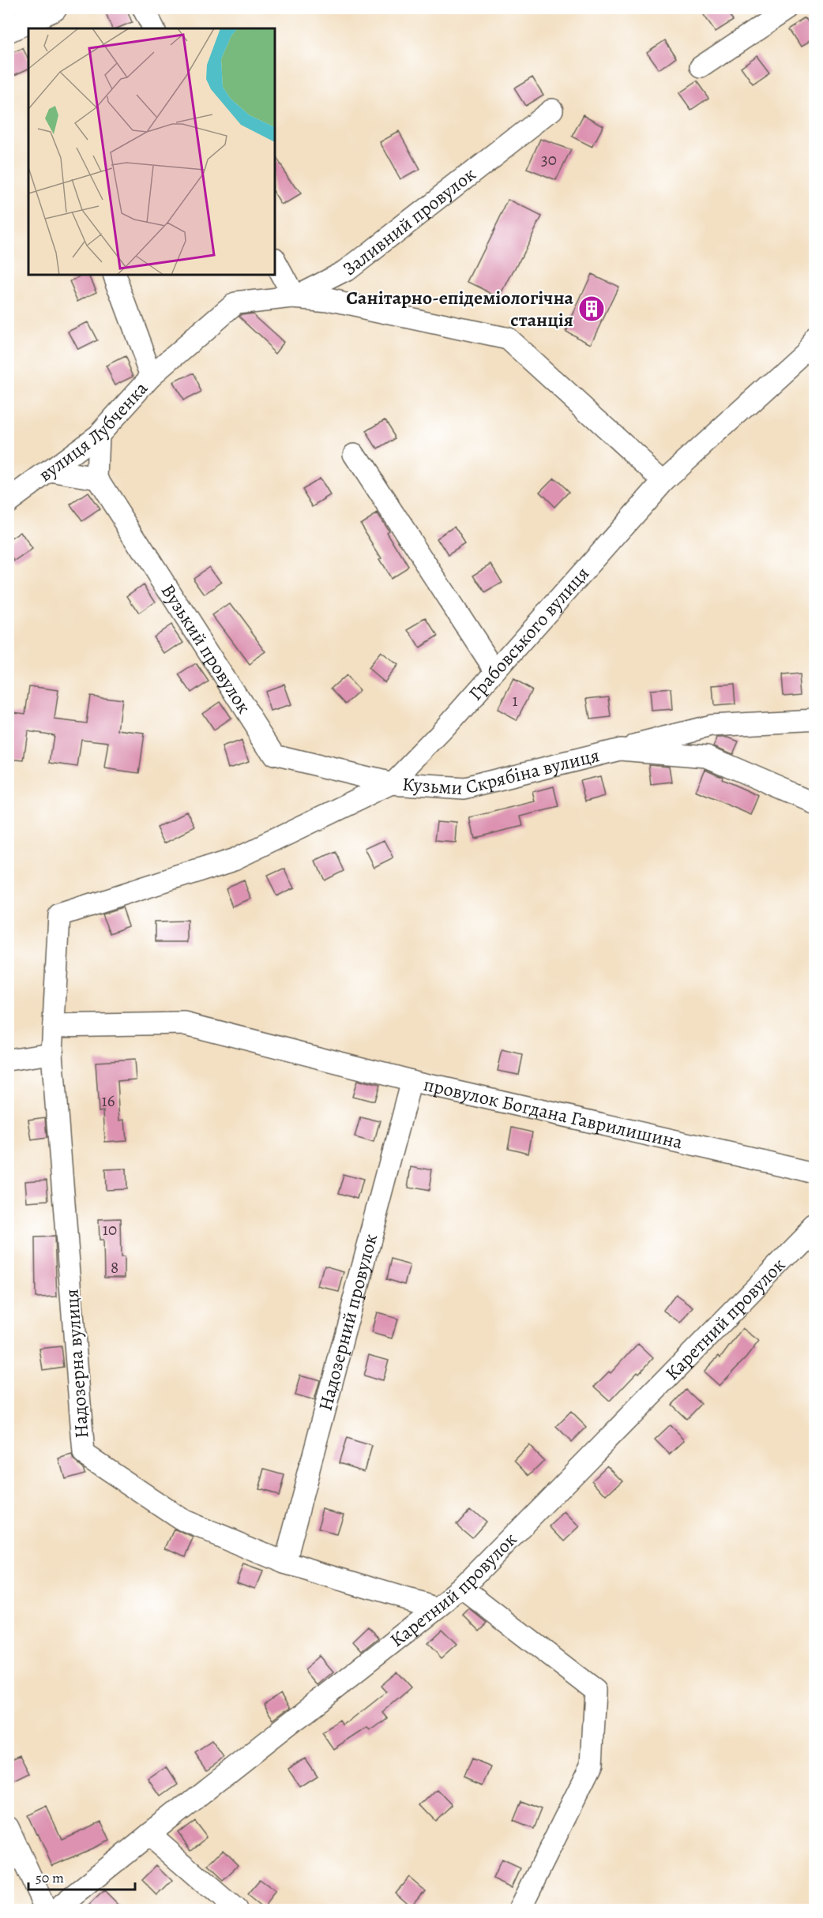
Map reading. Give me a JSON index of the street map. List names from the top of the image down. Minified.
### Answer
{"streets":{"street":["Заливний провулок","вулиця Лубченка","Грабовського вулиця","Вузький провулок","Кузьми Скрябіна вулиця","провулок Богдана Гаврилишина","Каретний провулок","Надозерний провулок","Надозерна вулиця"]},"crossings":[["Заливний провулок","вулиця Лубченка"],["Грабовського вулиця","Вузький провулок"],["Грабовського вулиця","Кузьми Скрябіна вулиця"],["Вузький провулок","Кузьми Скрябіна вулиця"],["Кузьми Скрябіна вулиця","Надозерна вулиця"],["провулок Богдана Гаврилишина","Надозерний провулок"],["провулок Богдана Гаврилишина","Надозерна вулиця"],["Каретний провулок","Надозерна вулиця"],["Надозерний провулок","Надозерна вулиця"]],"places":{"building":["Санітарно-епідеміологічна станція"]},"house_numbers":["30","1","16","10","8"],"scale_bar":"50 m"}
